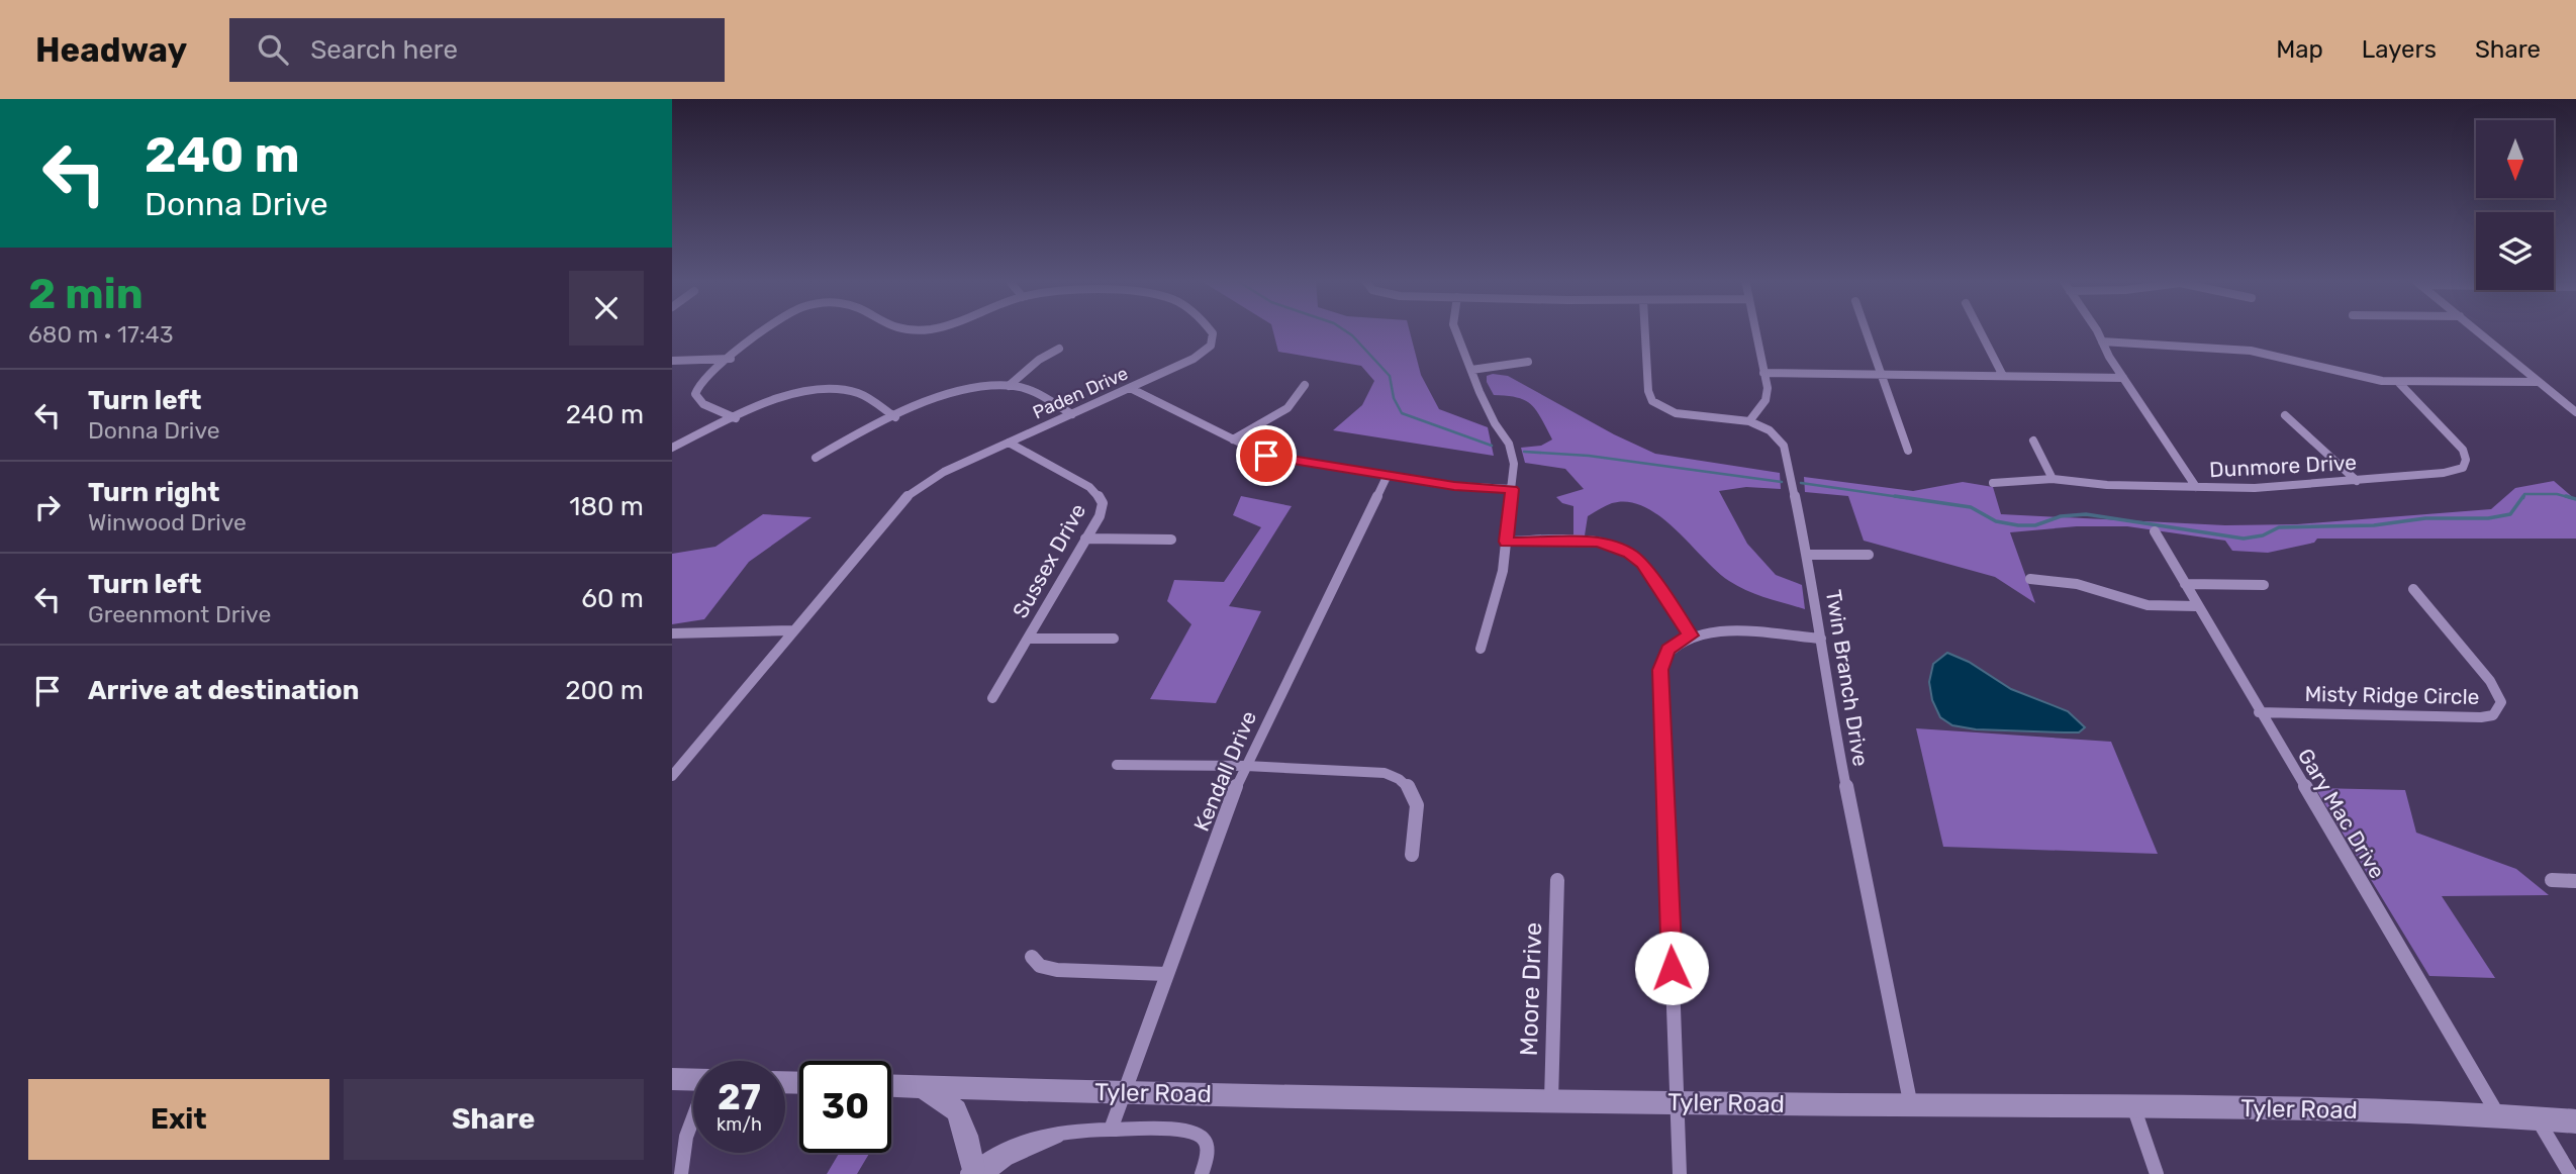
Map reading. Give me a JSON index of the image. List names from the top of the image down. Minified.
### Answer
{"streets":{"street":["Paden Drive","Dunmore Drive","Sussex Drive","Twin Branch Drive","Misty Ridge Circle","Kendall Drive","Gary Mac Drive","Moore Drive","Tyler Road"]},"crossings":[["Paden Drive","Sussex Drive"],["Twin Branch Drive","Tyler Road"],["Misty Ridge Circle","Gary Mac Drive"],["Kendall Drive","Tyler Road"],["Gary Mac Drive","Tyler Road"],["Moore Drive","Tyler Road"]],"north":"bottom","page":{"header":"Headway","search":"Search here","nav":["Map","Layers","Share"],"turn":["240 m","Donna Drive"],"heading":["2 min","680 m · 17:43"],"list":[{"name":"Turn left","note":"Donna Drive","value":"240 m"},{"name":"Turn right","note":"Winwood Drive","value":"180 m"},{"name":"Turn left","note":"Greenmont Drive","value":"60 m"},{"name":"Arrive at destination","value":"200 m"}],"speed":"27 km/h","limit":"30","buttons":["Exit","Share"]}}
